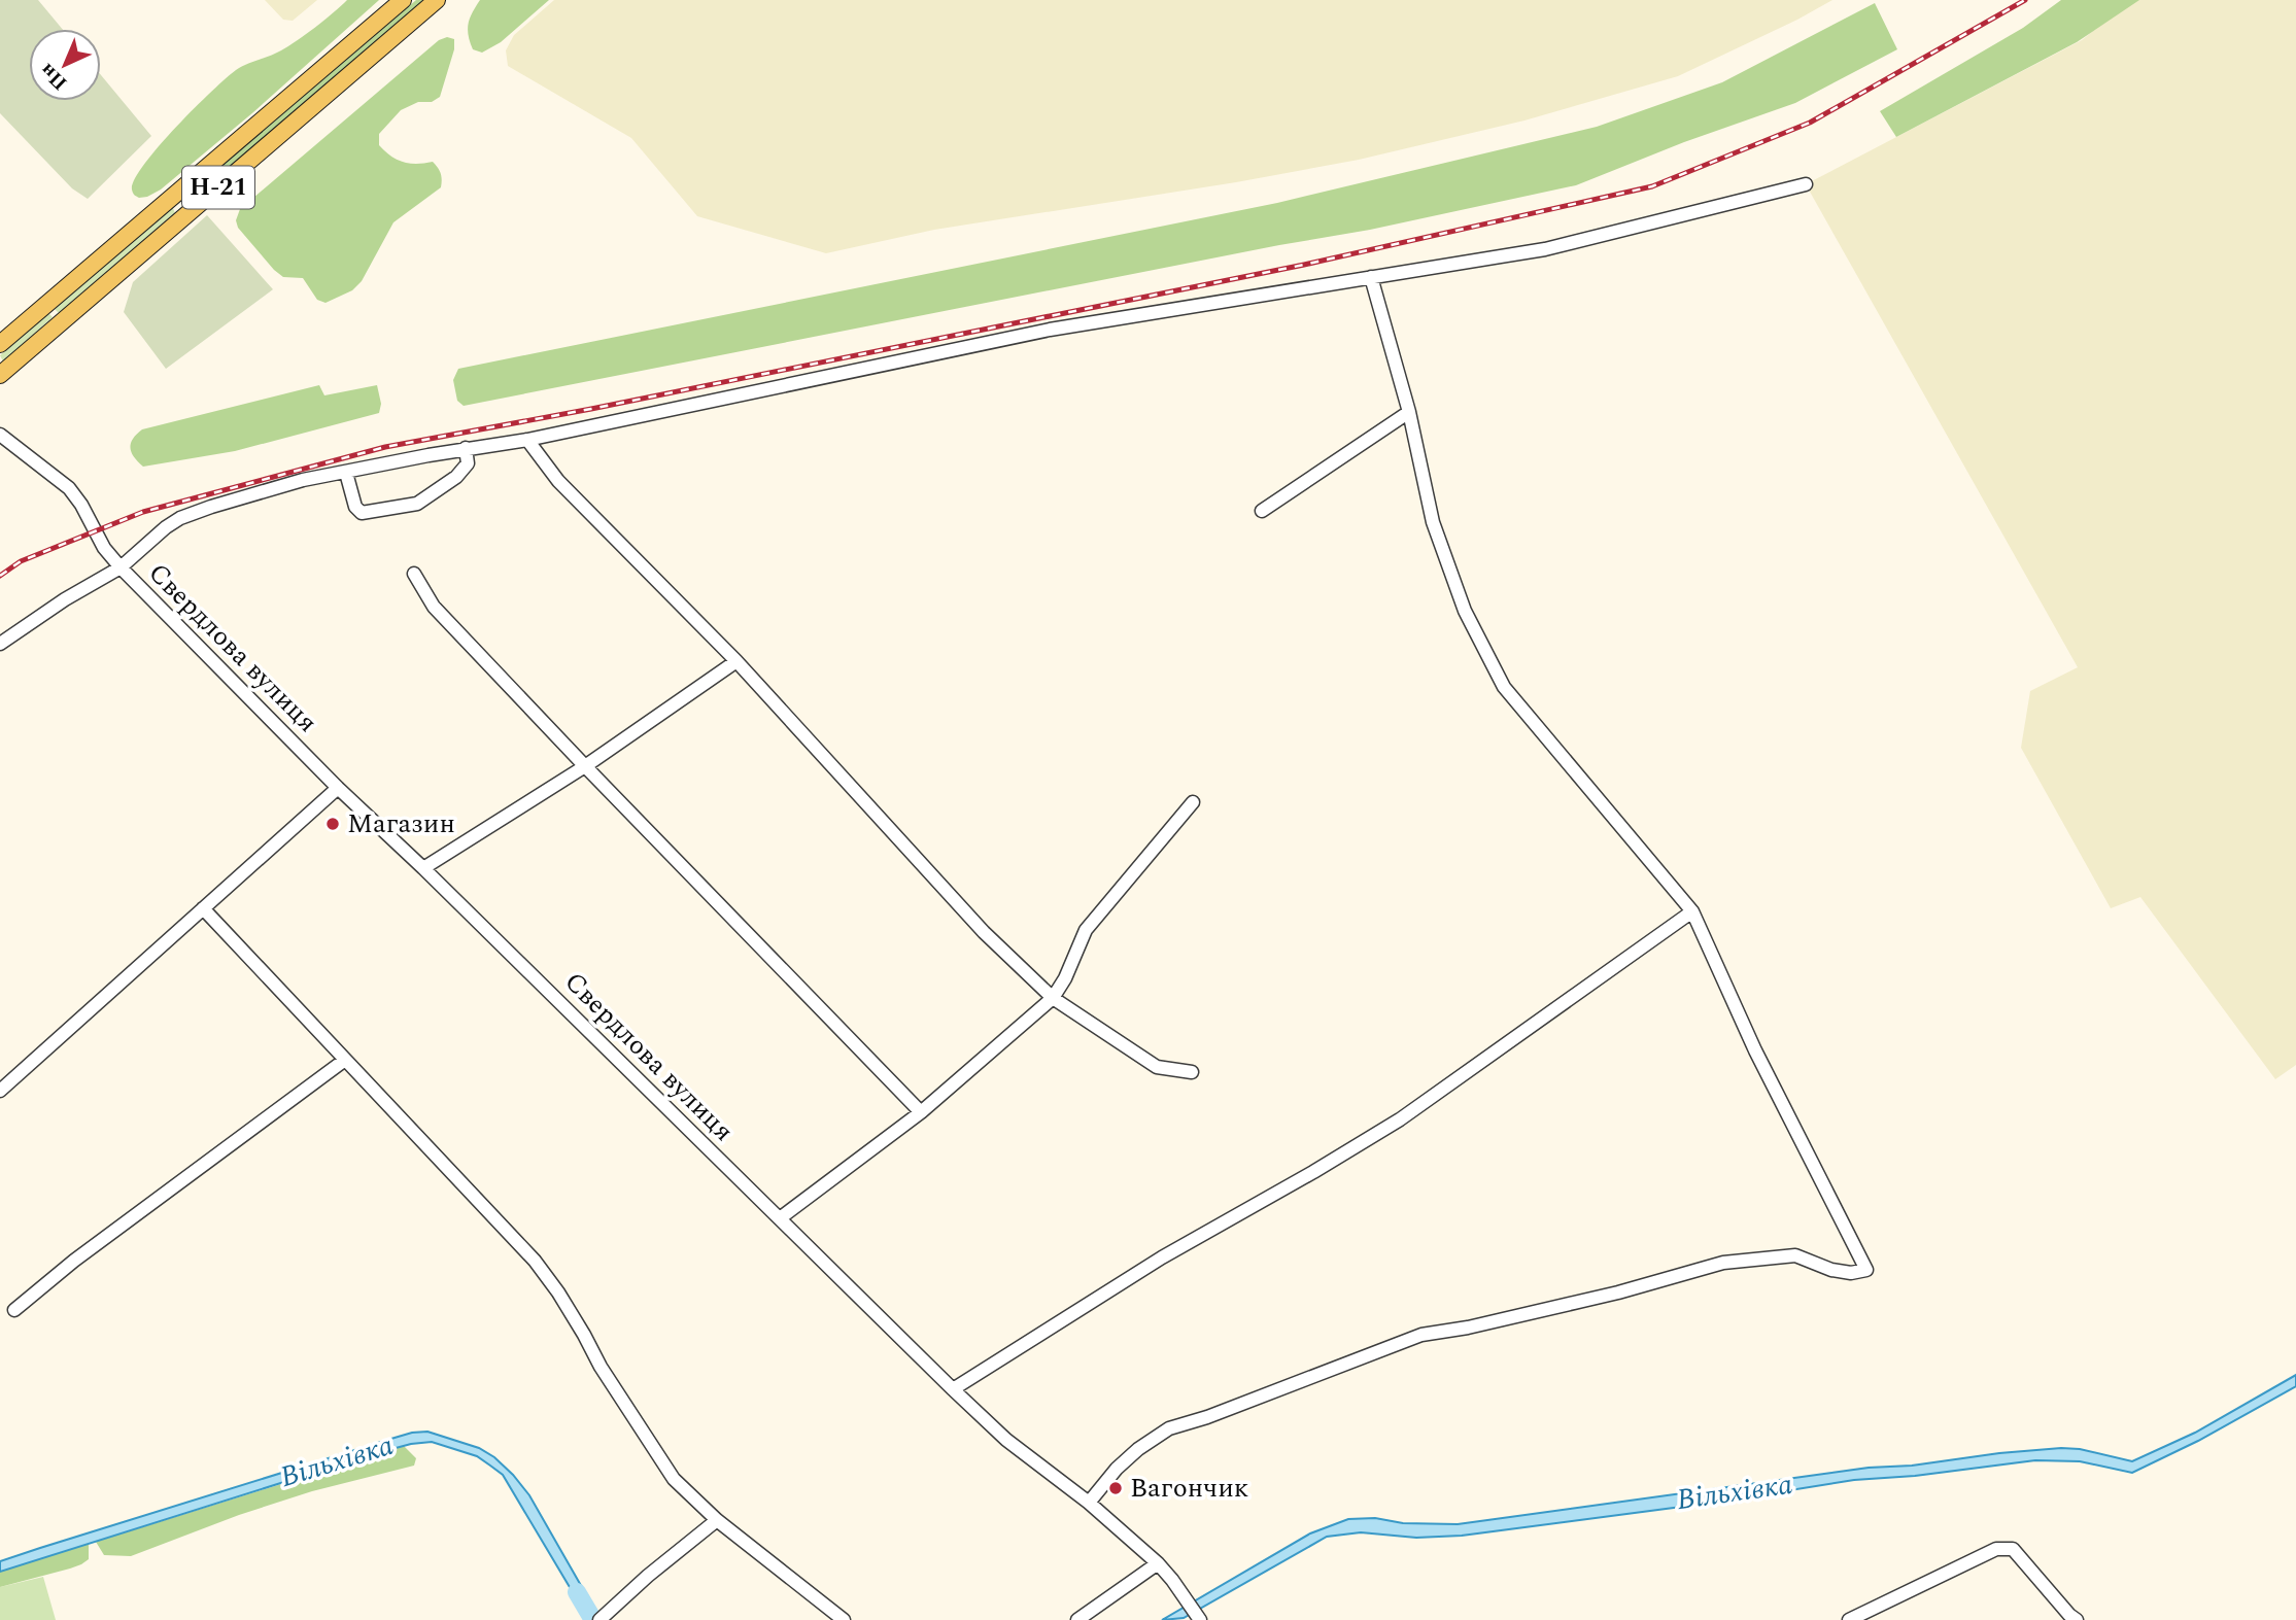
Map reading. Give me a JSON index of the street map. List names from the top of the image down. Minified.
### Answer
{"streets":{"main road":["Н-21"],"street":["Свердлова вулиця"]},"water":["Вільхівка"],"places":["Mагазин","Вагончик"],"north":"bottom left"}
